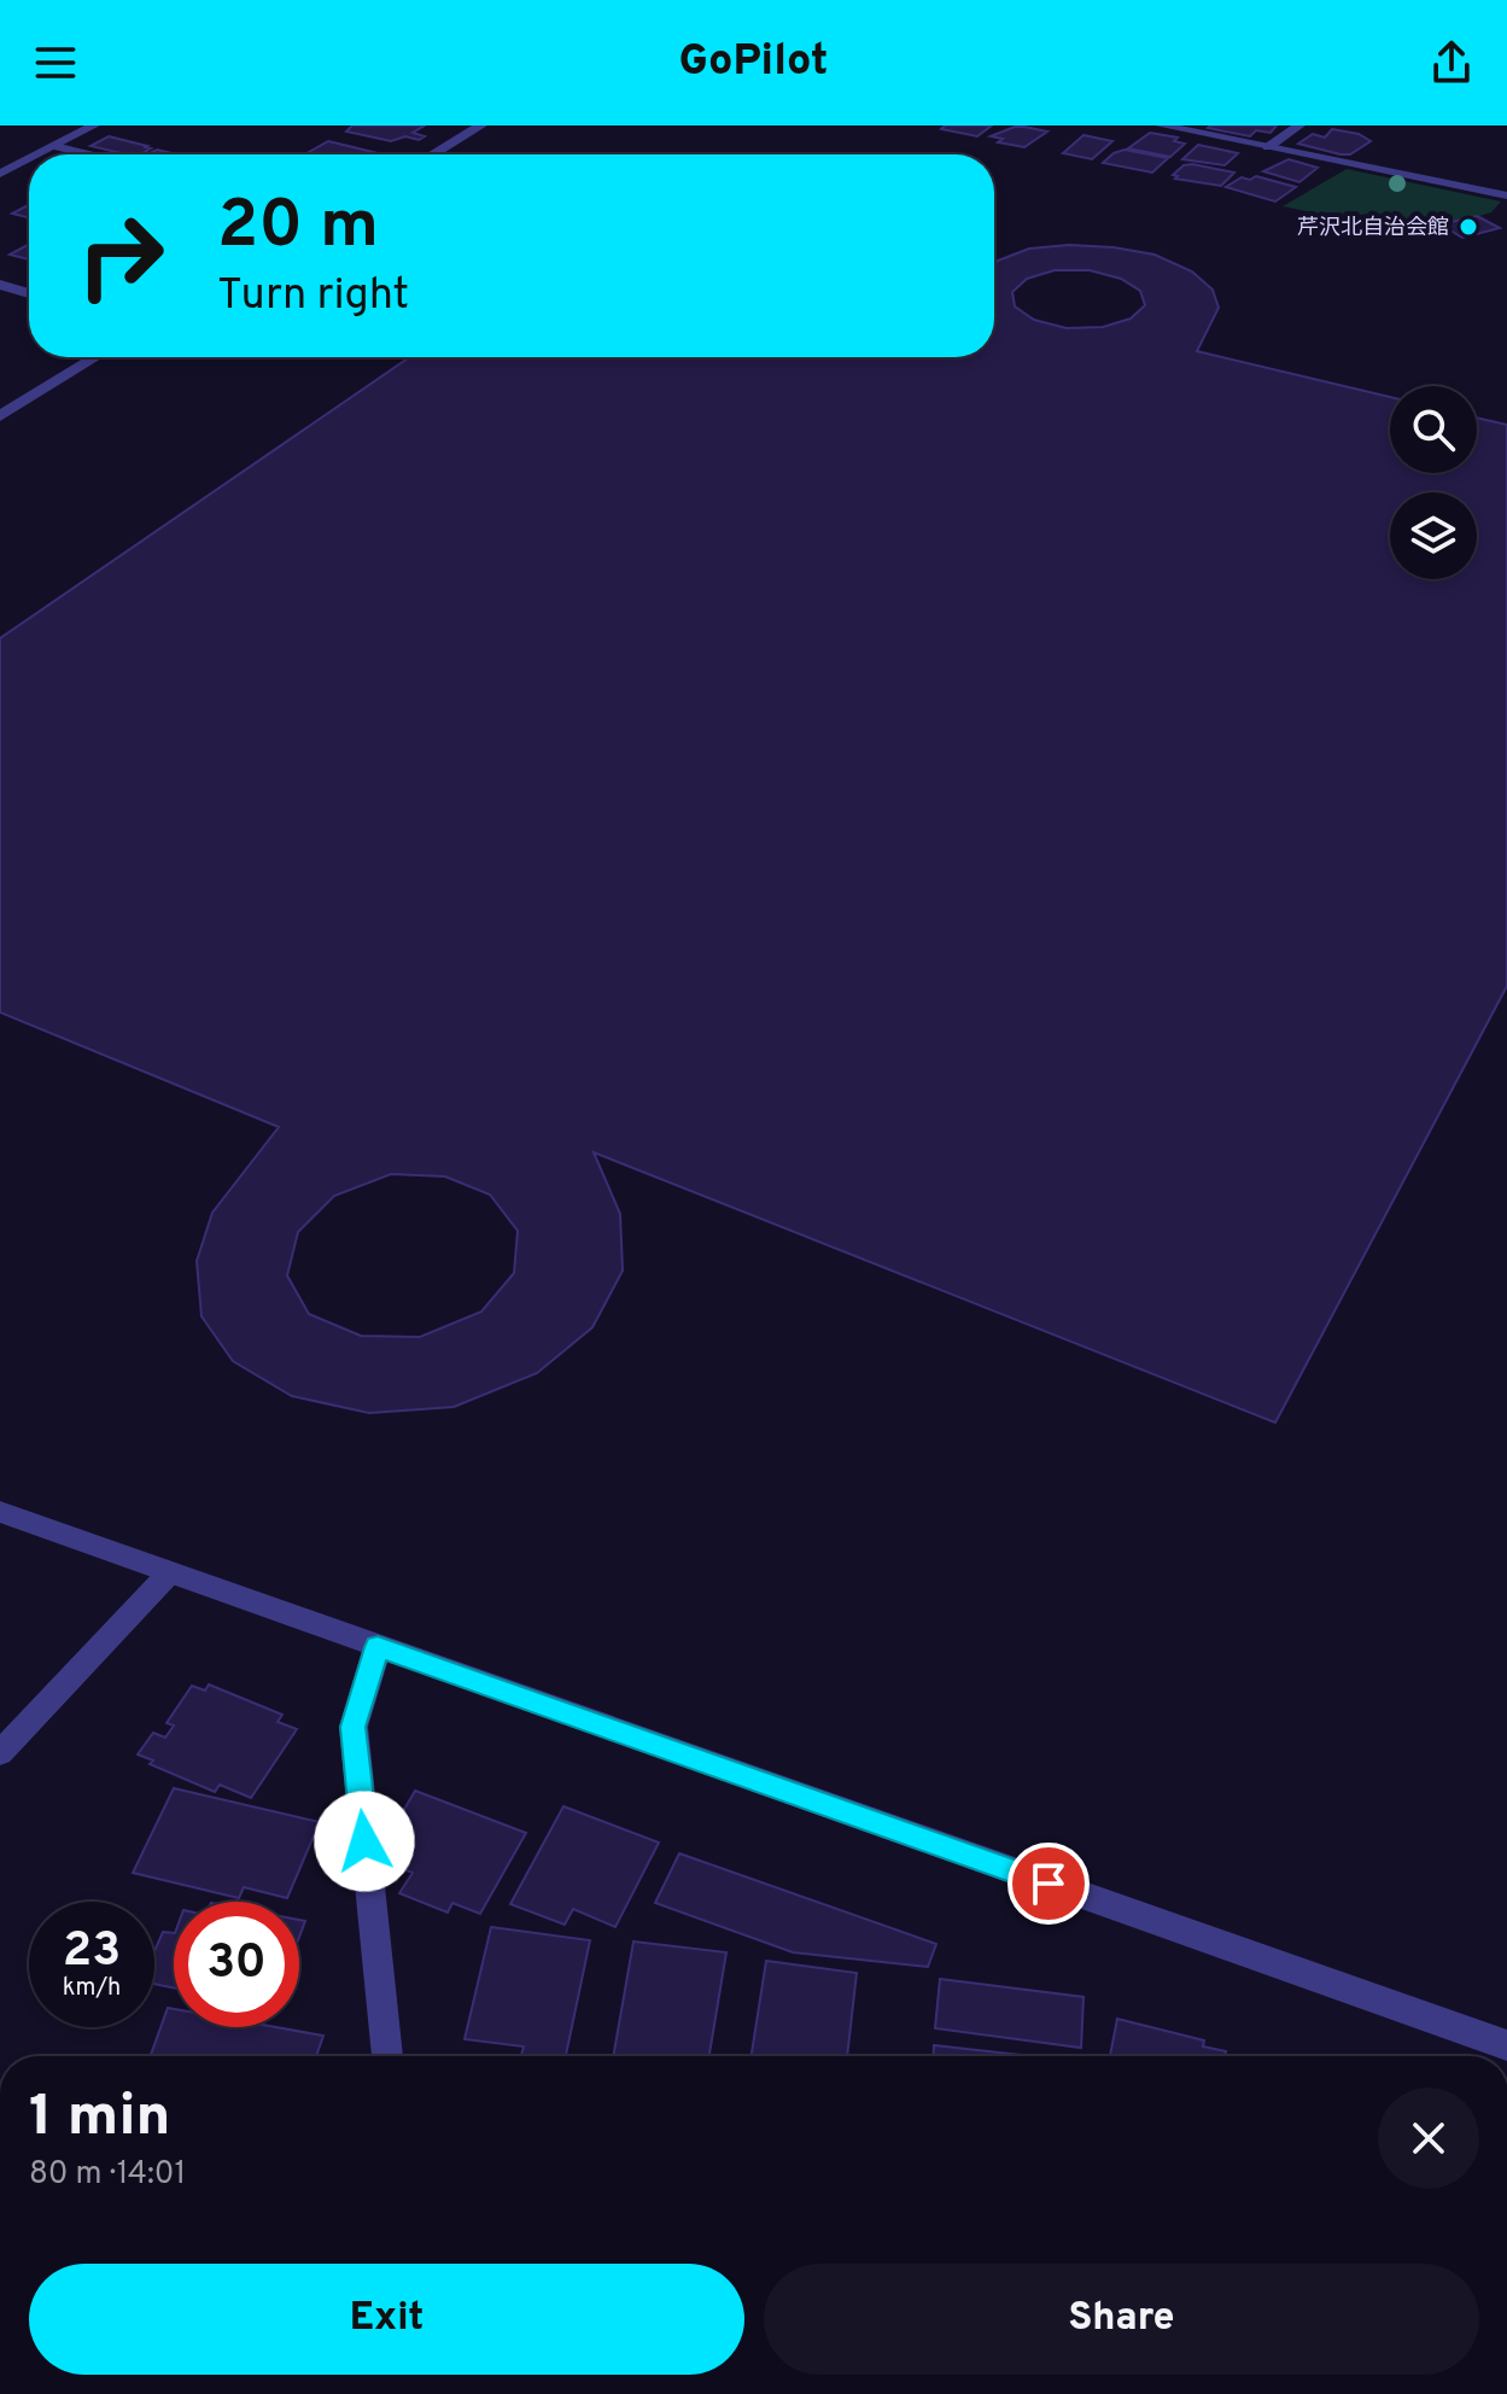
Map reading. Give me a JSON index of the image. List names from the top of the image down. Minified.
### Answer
{"places":["芹沢北自治会館"],"page":{"header":"GoPilot","turn":["20 m","Turn right"],"speed":"23 km/h","limit":"30","heading":["1 min","80 m · 14:01"],"buttons":["Exit","Share"]}}
